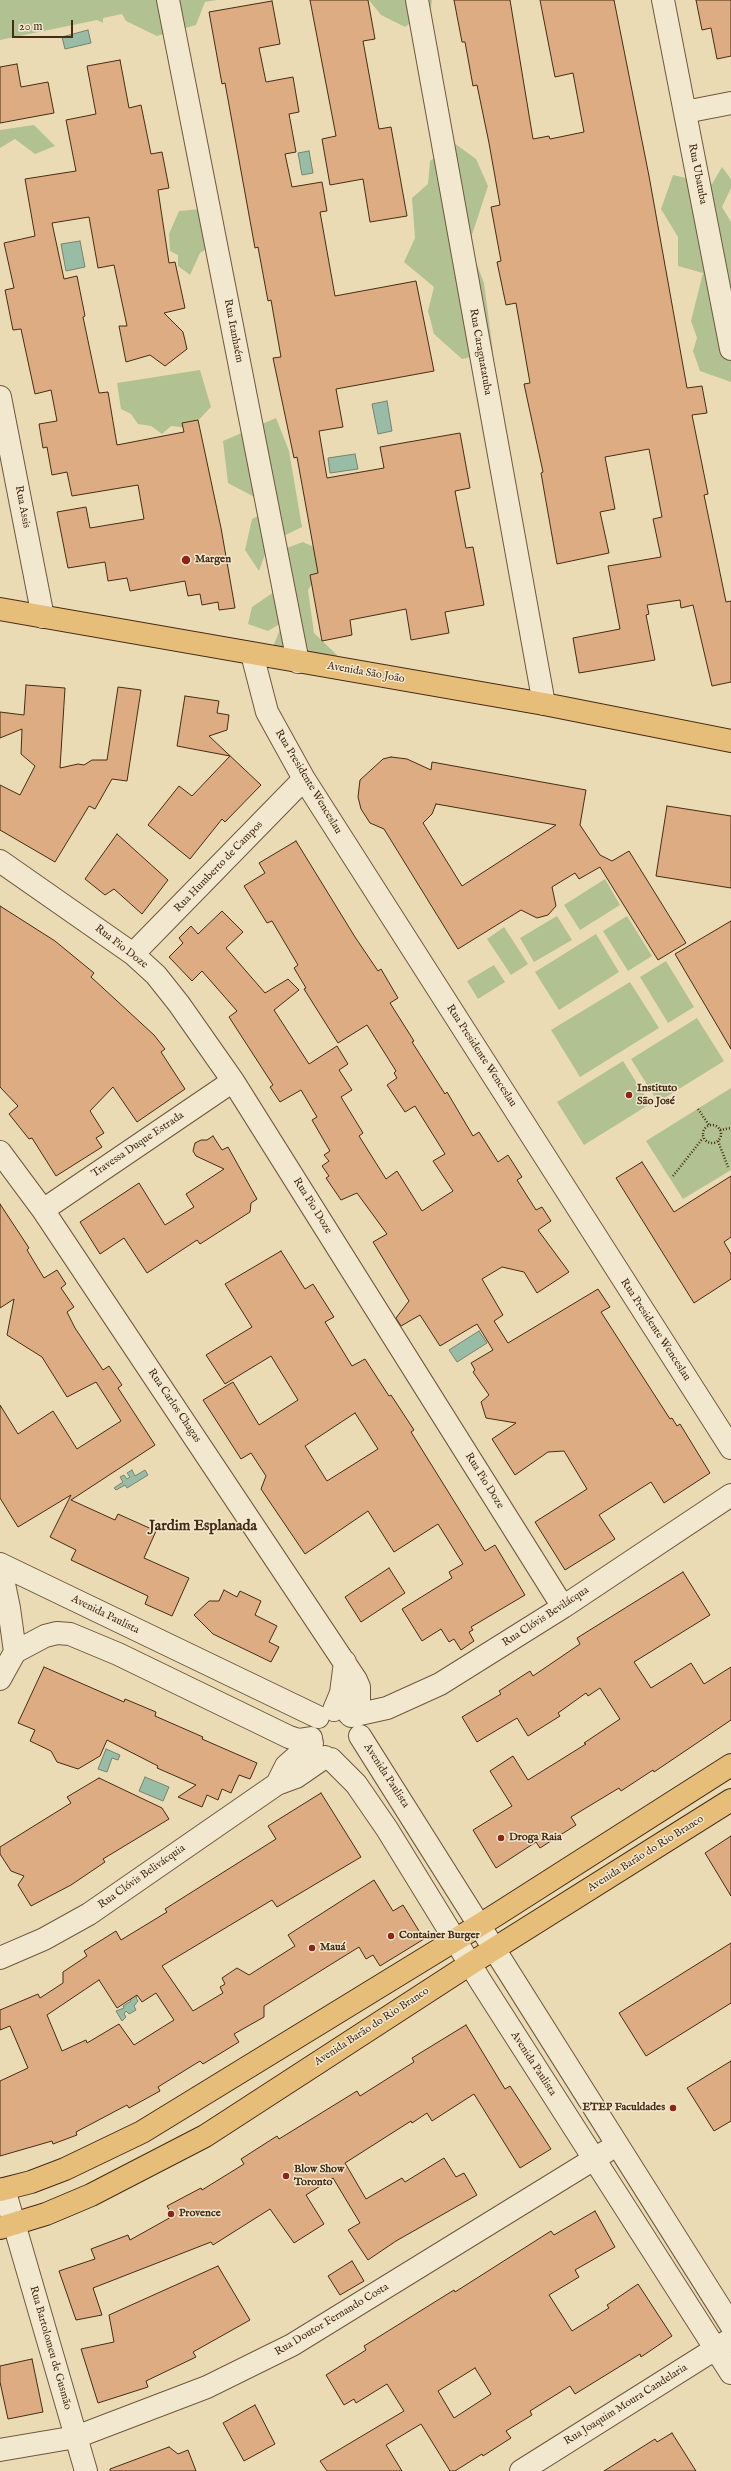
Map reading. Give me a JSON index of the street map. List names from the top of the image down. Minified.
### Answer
{"streets":{"main road":["Avenida São João","Avenida Barão do Rio Branco"],"street":["Rua Ubatuba","Rua Itanhaém","Rua Caraguatatuba","Rua Assis","Rua Presidente Wenceslau","Rua Humberto de Campos","Rua Pio Doze","Travessa Duque Estrada","Rua Carlos Chagas","Avenida Paulista","Rua Clóvis Bevilácqua","Rua Clóvis Belivácquia","Rua Doutor Fernando Costa","Rua Bartolomeu de Gusmão","Rua Joaquim Moura Candelaria"]},"crossings":[["Rua Itanhaém","Avenida São João"],["Rua Caraguatatuba","Avenida São João"],["Rua Assis","Avenida São João"],["Avenida São João","Rua Presidente Wenceslau"],["Rua Presidente Wenceslau","Rua Humberto de Campos"],["Rua Humberto de Campos","Rua Pio Doze"],["Rua Pio Doze","Travessa Duque Estrada"],["Rua Pio Doze","Rua Clóvis Bevilácqua"],["Travessa Duque Estrada","Rua Carlos Chagas"],["Rua Carlos Chagas","Avenida Paulista"],["Rua Carlos Chagas","Rua Clóvis Bevilácqua"],["Rua Carlos Chagas","Rua Clóvis Belivácquia"],["Avenida Paulista","Rua Clóvis Bevilácqua"],["Avenida Paulista","Avenida Barão do Rio Branco"],["Avenida Paulista","Rua Clóvis Belivácquia"],["Avenida Paulista","Rua Doutor Fernando Costa"],["Avenida Paulista","Rua Joaquim Moura Candelaria"],["Rua Clóvis Bevilácqua","Rua Clóvis Belivácquia"],["Avenida Barão do Rio Branco","Rua Bartolomeu de Gusmão"],["Rua Doutor Fernando Costa","Rua Bartolomeu de Gusmão"]],"districts":["Jardim Esplanada"],"places":["Margen","Instituto São José","Droga Raia","Container Burger","Mauá","ETEP Faculdades","Blow Show Toronto","Provence"],"scale_bar":"20 m"}
